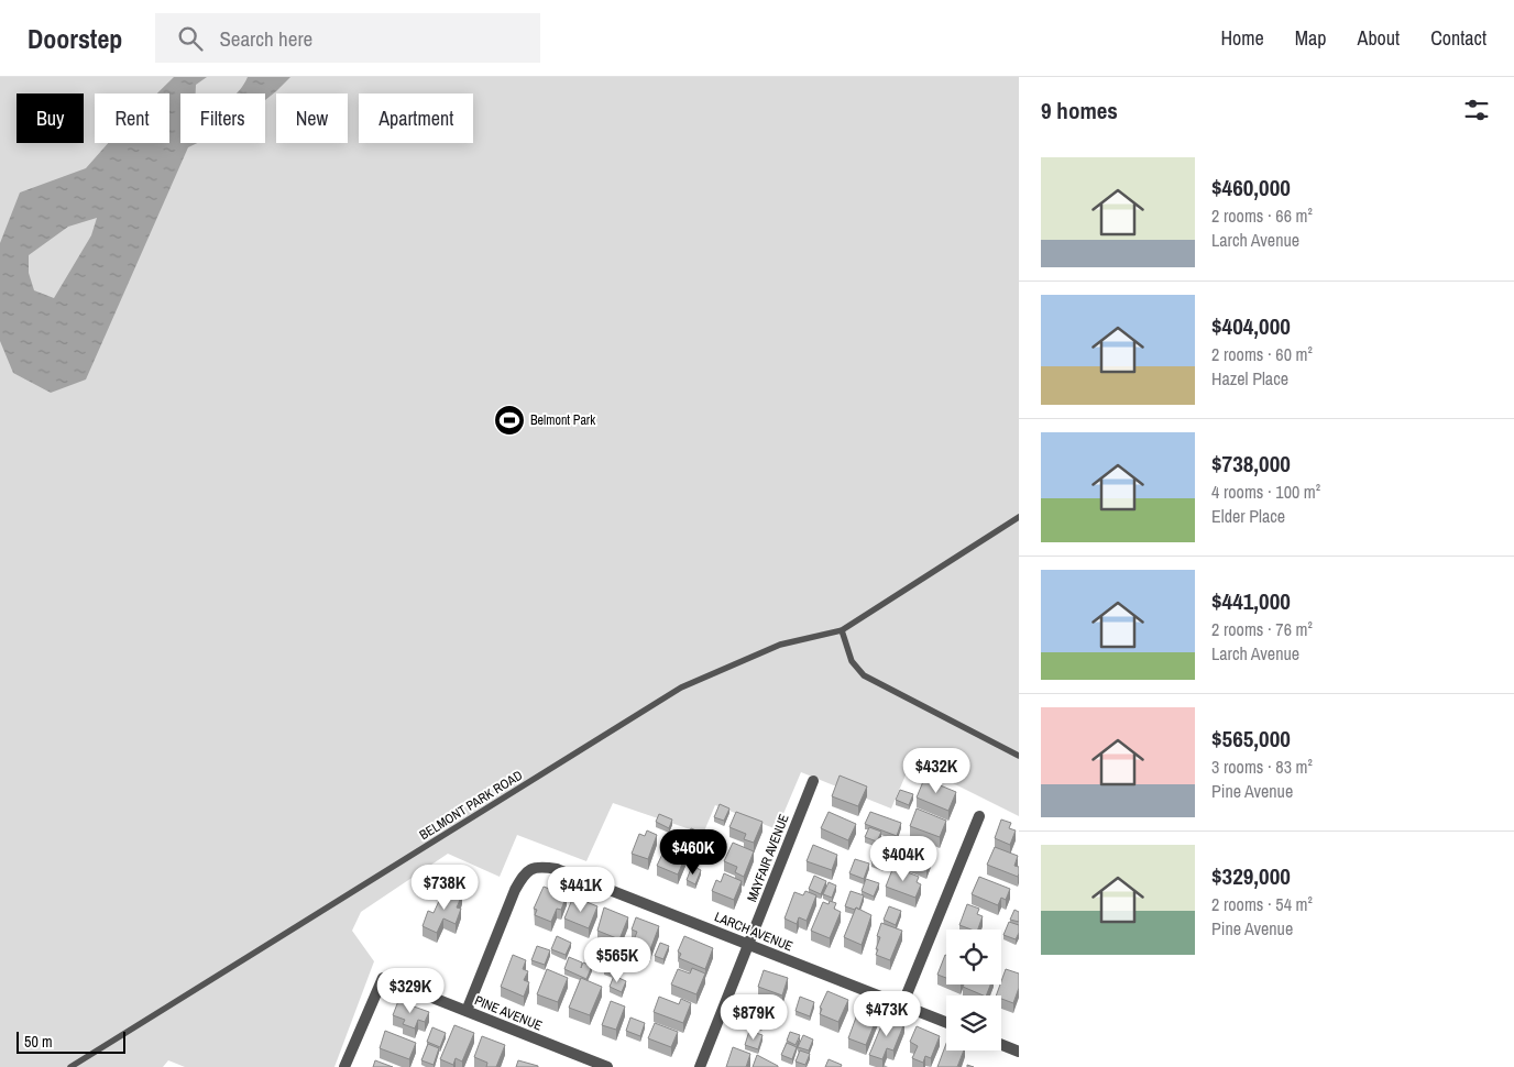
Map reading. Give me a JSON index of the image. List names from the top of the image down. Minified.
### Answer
{"streets":{"street":["MAYFAIR AVENUE","LARCH AVENUE","PINE AVENUE"],"lane":["BELMONT PARK ROAD"]},"crossings":[["MAYFAIR AVENUE","LARCH AVENUE"],["LARCH AVENUE","PINE AVENUE"]],"places":{"sports":["Belmont Park"]},"scale_bar":"50 m","page":{"header":"Doorstep","search":"Search here","nav":["Home","Map","About","Contact"],"heading":"9 homes","chip":["Buy","Rent","Filters","New","Apartment"],"list":[{"name":"$460,000","note":"2 rooms · 66 m² · Larch Avenue"},{"name":"$404,000","note":"2 rooms · 60 m² · Hazel Place"},{"name":"$738,000","note":"4 rooms · 100 m² · Elder Place"},{"name":"$441,000","note":"2 rooms · 76 m² · Larch Avenue"},{"name":"$565,000","note":"3 rooms · 83 m² · Pine Avenue"},{"name":"$329,000","note":"2 rooms · 54 m² · Pine Avenue"}],"price":["$432K","$460K","$404K","$738K","$441K","$565K","$329K","$473K","$879K"],"scale":"50 m"}}
